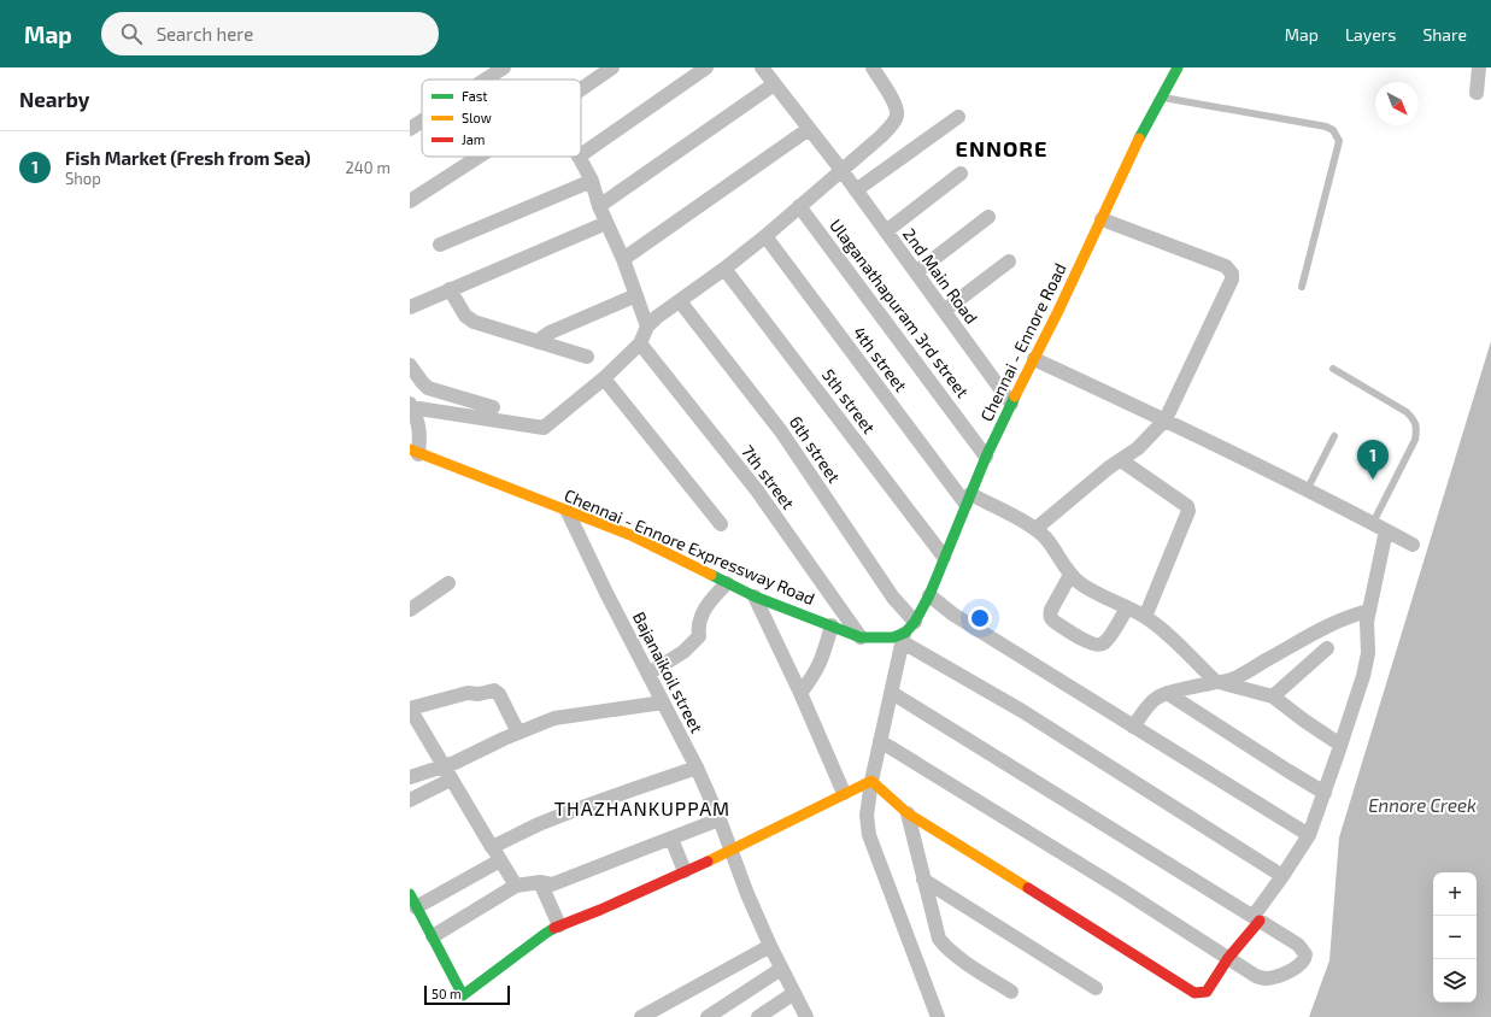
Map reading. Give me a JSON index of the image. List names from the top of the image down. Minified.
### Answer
{"streets":{"main road":["Chennai - Ennore Road","Chennai - Ennore Expressway Road"],"street":["2nd Main Road","Ulaganathapuram 3rd street","4th street","5th street","6th street","7th street","Bajanaikoil street"]},"crossings":[["2nd Main Road","Chennai - Ennore Road"],["Ulaganathapuram 3rd street","Chennai - Ennore Road"],["Chennai - Ennore Road","4th street"],["Chennai - Ennore Road","5th street"],["Chennai - Ennore Road","6th street"],["Chennai - Ennore Road","Chennai - Ennore Expressway Road"],["7th street","Chennai - Ennore Expressway Road"],["Chennai - Ennore Expressway Road","Bajanaikoil street"]],"districts":["ENNORE","THAZHANKUPPAM"],"water":["Ennore Creek"],"legend":["Fast","Slow","Jam"],"scale_bar":"50 m","north":"bottom right","page":{"header":"Map","search":"Search here","nav":["Map","Layers","Share"],"heading":"Nearby","list":[{"mark":"1","name":"Fish Market (Fresh from Sea)","note":"Shop","value":"240 m"}],"pins":"1","map_buttons":["+","−"],"scale":"50 m"}}
